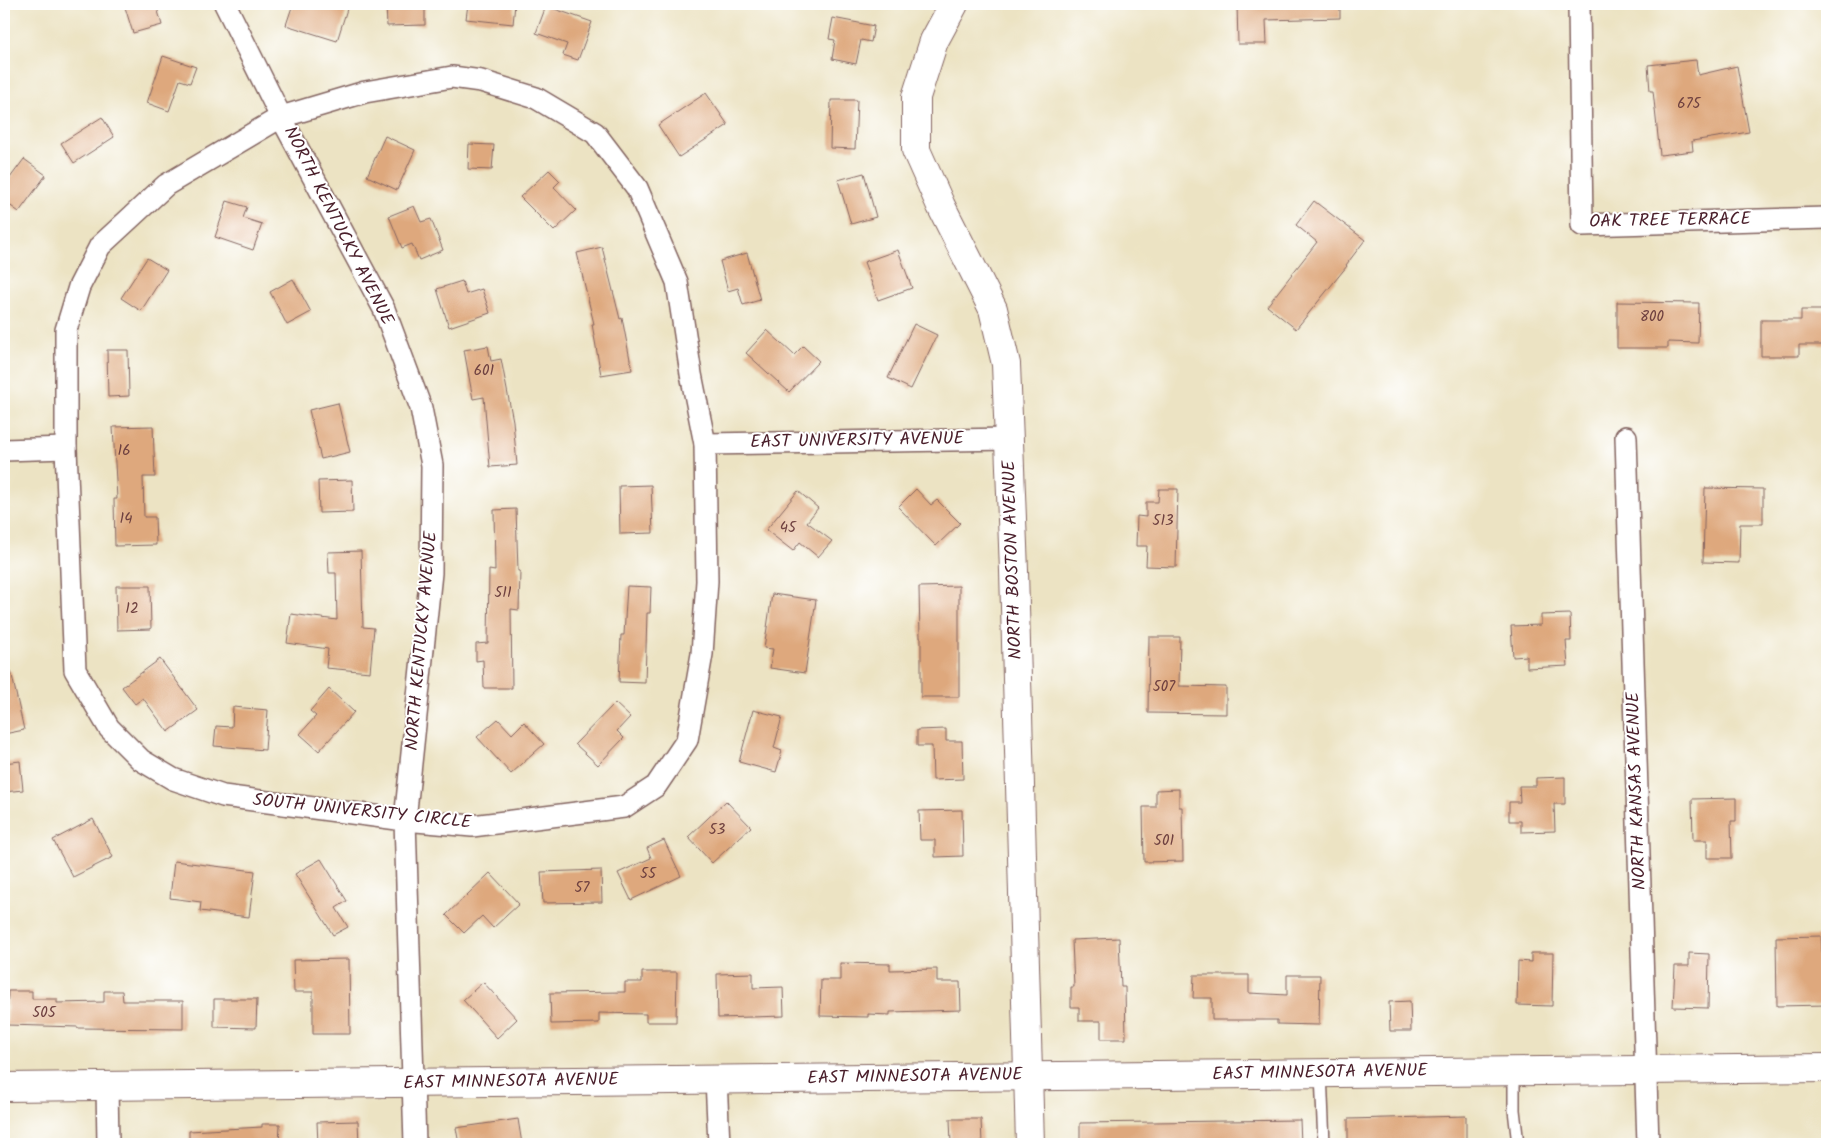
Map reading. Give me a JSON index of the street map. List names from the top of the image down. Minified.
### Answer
{"streets":{"street":["OAK TREE TERRACE","NORTH KENTUCKY AVENUE","EAST UNIVERSITY AVENUE","NORTH BOSTON AVENUE","NORTH KANSAS AVENUE","SOUTH UNIVERSITY CIRCLE","EAST MINNESOTA AVENUE"]},"crossings":[["NORTH KENTUCKY AVENUE","SOUTH UNIVERSITY CIRCLE"],["NORTH KENTUCKY AVENUE","EAST MINNESOTA AVENUE"],["EAST UNIVERSITY AVENUE","NORTH BOSTON AVENUE"],["EAST UNIVERSITY AVENUE","SOUTH UNIVERSITY CIRCLE"],["NORTH BOSTON AVENUE","EAST MINNESOTA AVENUE"],["NORTH KANSAS AVENUE","EAST MINNESOTA AVENUE"]],"house_numbers":["675","800","601","16","14","513","45","511","12","507","53","501","55","57","505"]}
